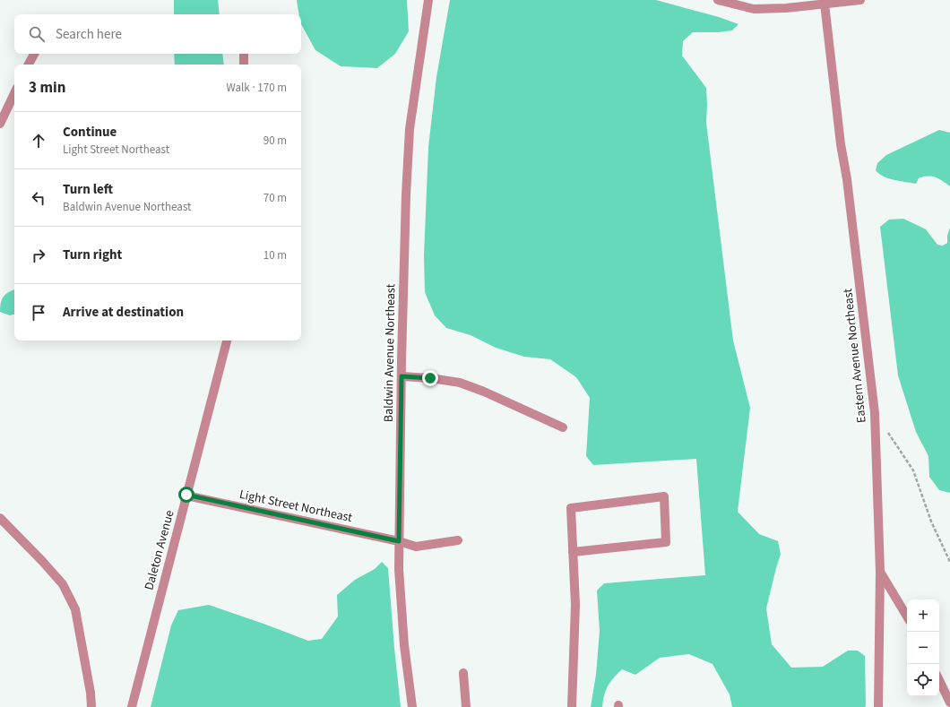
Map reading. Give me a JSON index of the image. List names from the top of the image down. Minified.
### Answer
{"streets":{"street":["Baldwin Avenue Northeast","Eastern Avenue Northeast","Light Street Northeast","Daleton Avenue"]},"crossings":[["Baldwin Avenue Northeast","Light Street Northeast"],["Light Street Northeast","Daleton Avenue"]],"page":{"search":"Search here","heading":["3 min","Walk · 170 m"],"list":[["Continue","Light Street Northeast","90 m"],["Turn left","Baldwin Avenue Northeast","70 m"],["Turn right","10 m"],"Arrive at destination"],"map_buttons":["+","−"]}}
